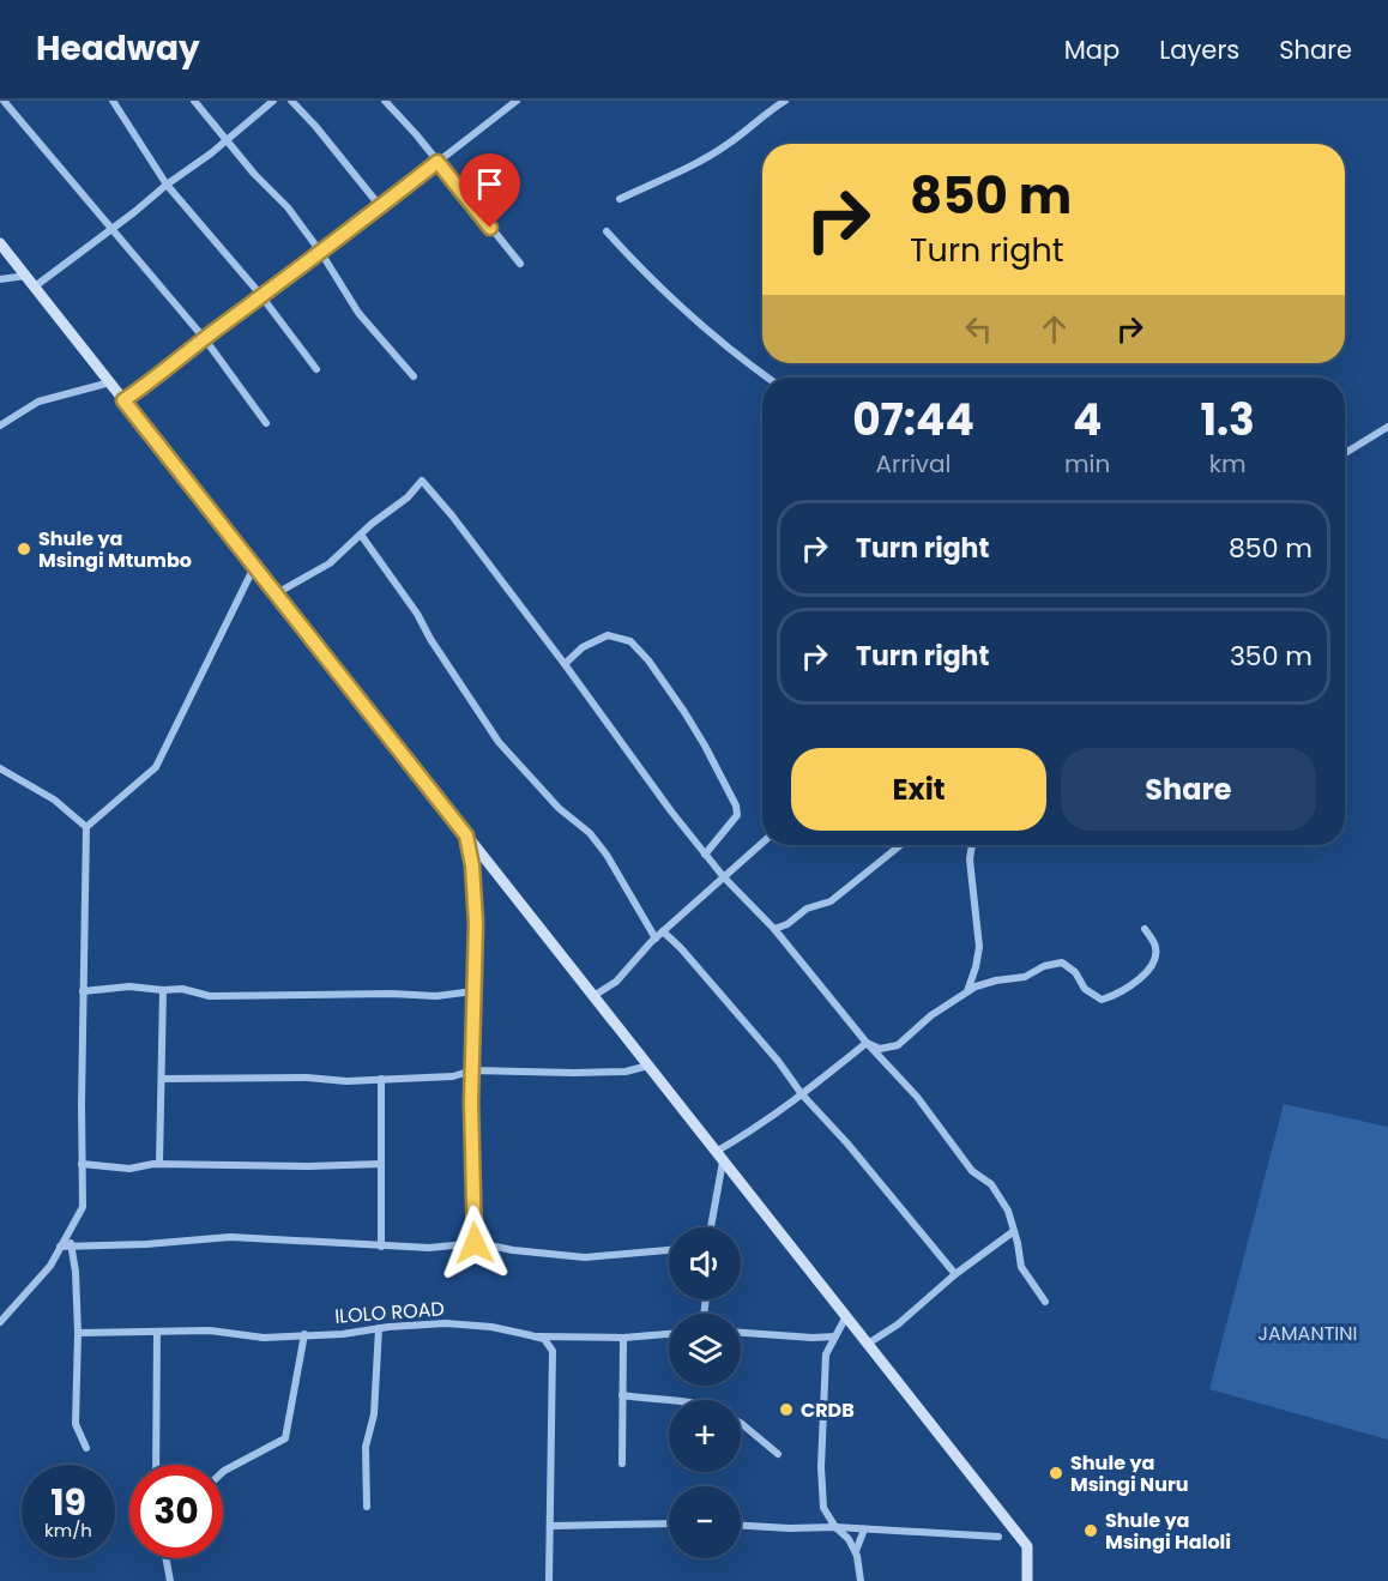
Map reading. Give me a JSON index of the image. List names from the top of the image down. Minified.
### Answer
{"streets":{"street":["ILOLO ROAD"]},"parks":["JAMANTINI"],"places":["Shule ya Msingi Mtumbo","CRDB","Shule ya Msingi Nuru","Shule ya Msingi Haloli"],"page":{"header":"Headway","nav":["Map","Layers","Share"],"turn":["850 m","Turn right"],"eta":["07:44","Arrival","4","min","1.3","km"],"list":[{"name":"Turn right","value":"850 m"},{"name":"Turn right","value":"350 m"}],"buttons":["Exit","Share"],"map_buttons":["+","−"],"speed":"19 km/h","limit":"30"}}
